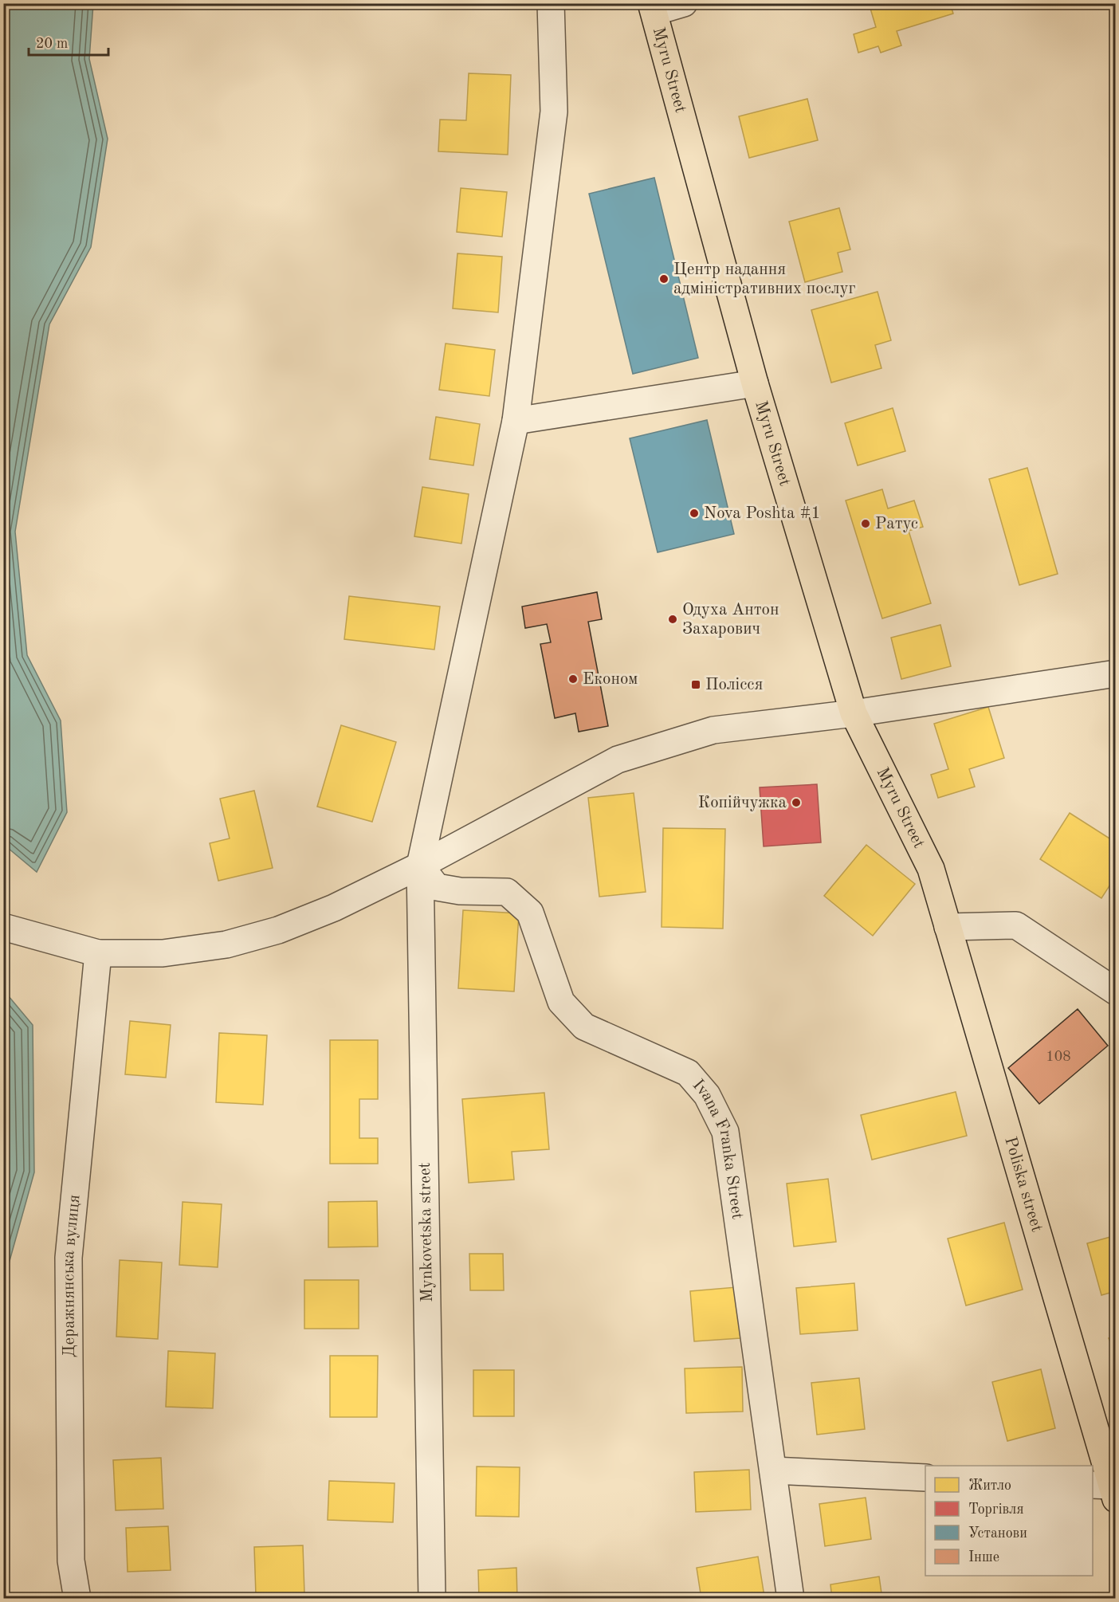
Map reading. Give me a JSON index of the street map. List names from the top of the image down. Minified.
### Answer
{"streets":{"main road":["Myru Street","Poliska street"],"street":["Ivana Franka Street","Mynkovetska street","Деражнянська вулиця"]},"crossings":[["Myru Street","Poliska street"],["Ivana Franka Street","Mynkovetska street"]],"places":{"other":["Центр надання адміністративних послуг","Nova Poshta #1","Ратус","Одуха Антон Захарович","Економ","Копійчужка"],"transit":["Полісся"]},"house_numbers":["108"],"legend":["Житло","Торгівля","Установи","Інше"],"scale_bar":"20 m"}
